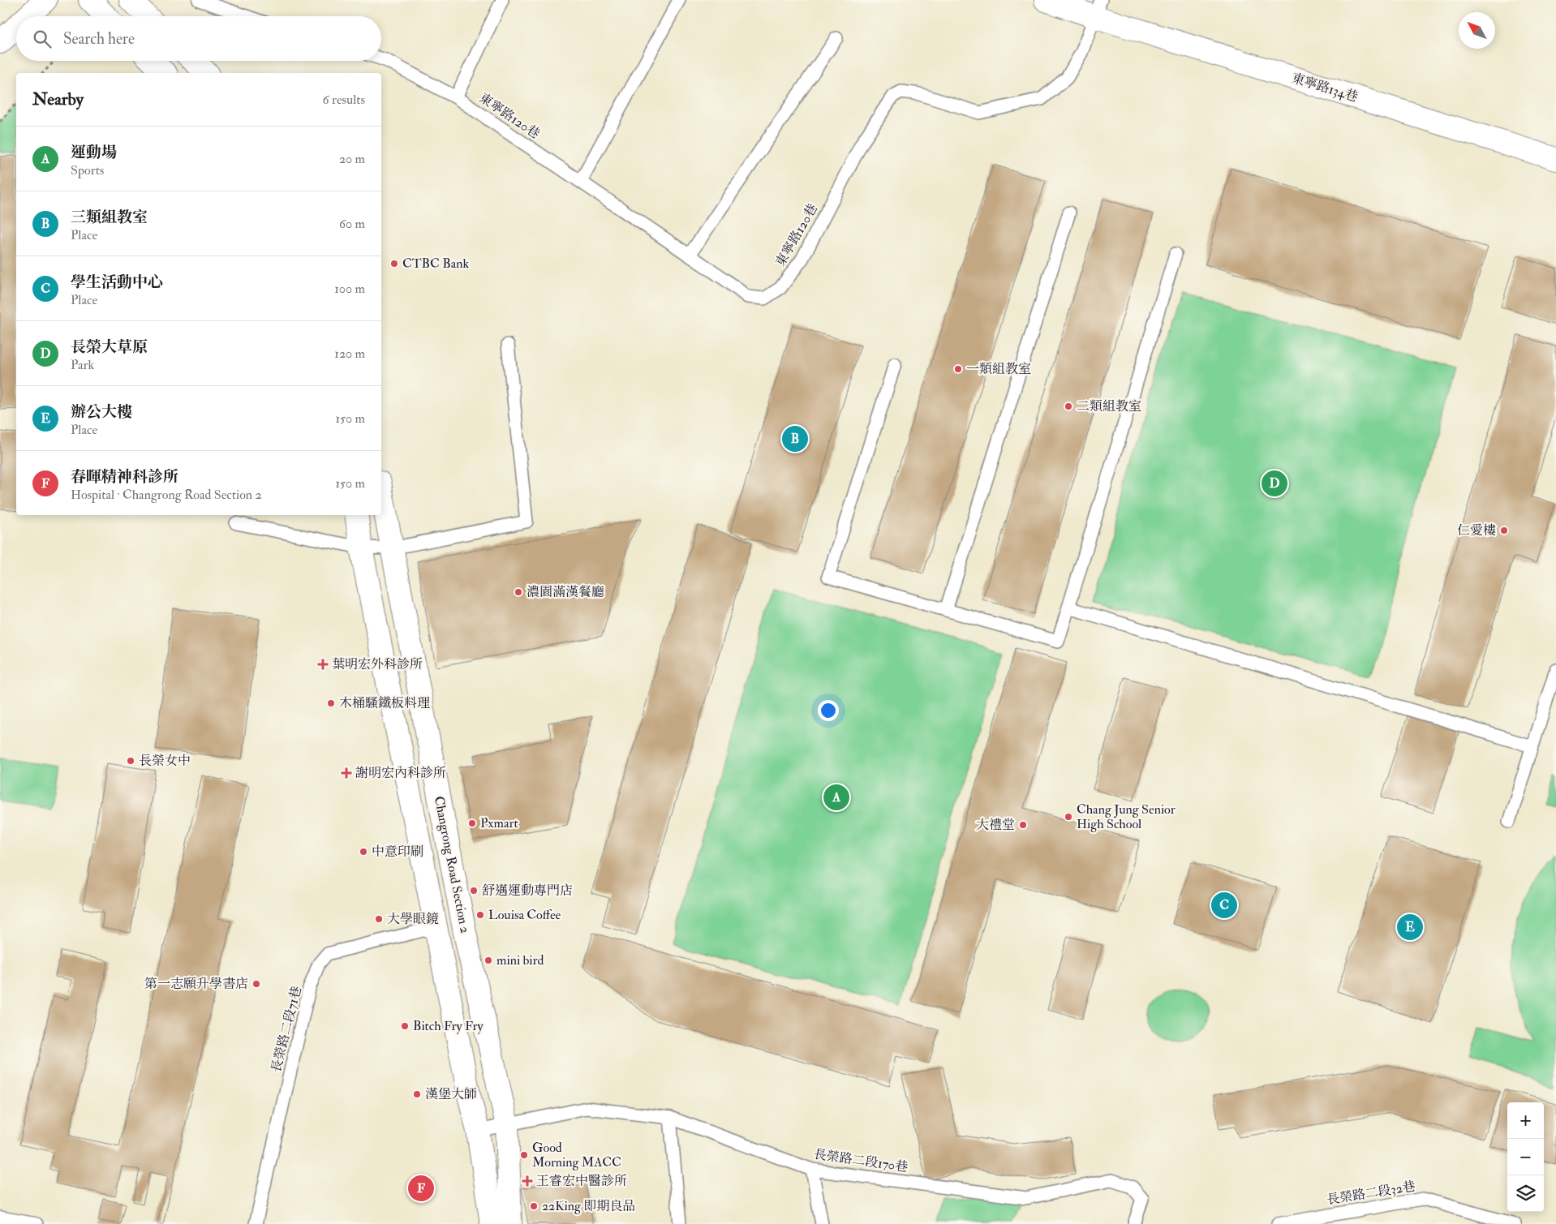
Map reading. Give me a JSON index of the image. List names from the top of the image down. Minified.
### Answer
{"streets":{"street":["東寧路134巷","Changrong Road Section 2"],"lane":["東寧路120巷","長榮路二段71巷","長榮路二段170巷","長榮路二段32巷"]},"crossings":[["東寧路134巷","東寧路120巷"],["Changrong Road Section 2","長榮路二段71巷"],["Changrong Road Section 2","長榮路二段170巷"]],"places":{"other":["CTBC Bank","一類組教室","二類組教室","仁愛樓","濃園滿漢餐廳","木桶騷鐵板料理","長榮女中","Chang Jung Senior High School","Pxmart","大禮堂","中意印刷","舒邁運動專門店","Louisa Coffee","大學眼鏡","mini bird","第一志願升學書店","Bitch Fry Fry","漢堡大師","Good Morning MACC","22King 即期良品"],"health":["葉明宏外科診所","謝明宏內科診所","王睿宏中醫診所"]},"north":"top left","page":{"search":"Search here","heading":["Nearby","6 results"],"list":[{"mark":"A","name":"運動場","note":"Sports","value":"20 m"},{"mark":"B","name":"三類組教室","note":"Place","value":"60 m"},{"mark":"C","name":"學生活動中心","note":"Place","value":"100 m"},{"mark":"D","name":"長榮大草原","note":"Park","value":"120 m"},{"mark":"E","name":"辦公大樓","note":"Place","value":"150 m"},{"mark":"F","name":"春暉精神科診所","note":"Hospital · Changrong Road Section 2","value":"150 m"}],"pins":["B","D","A","C","E","F"],"map_buttons":["+","−"]}}
